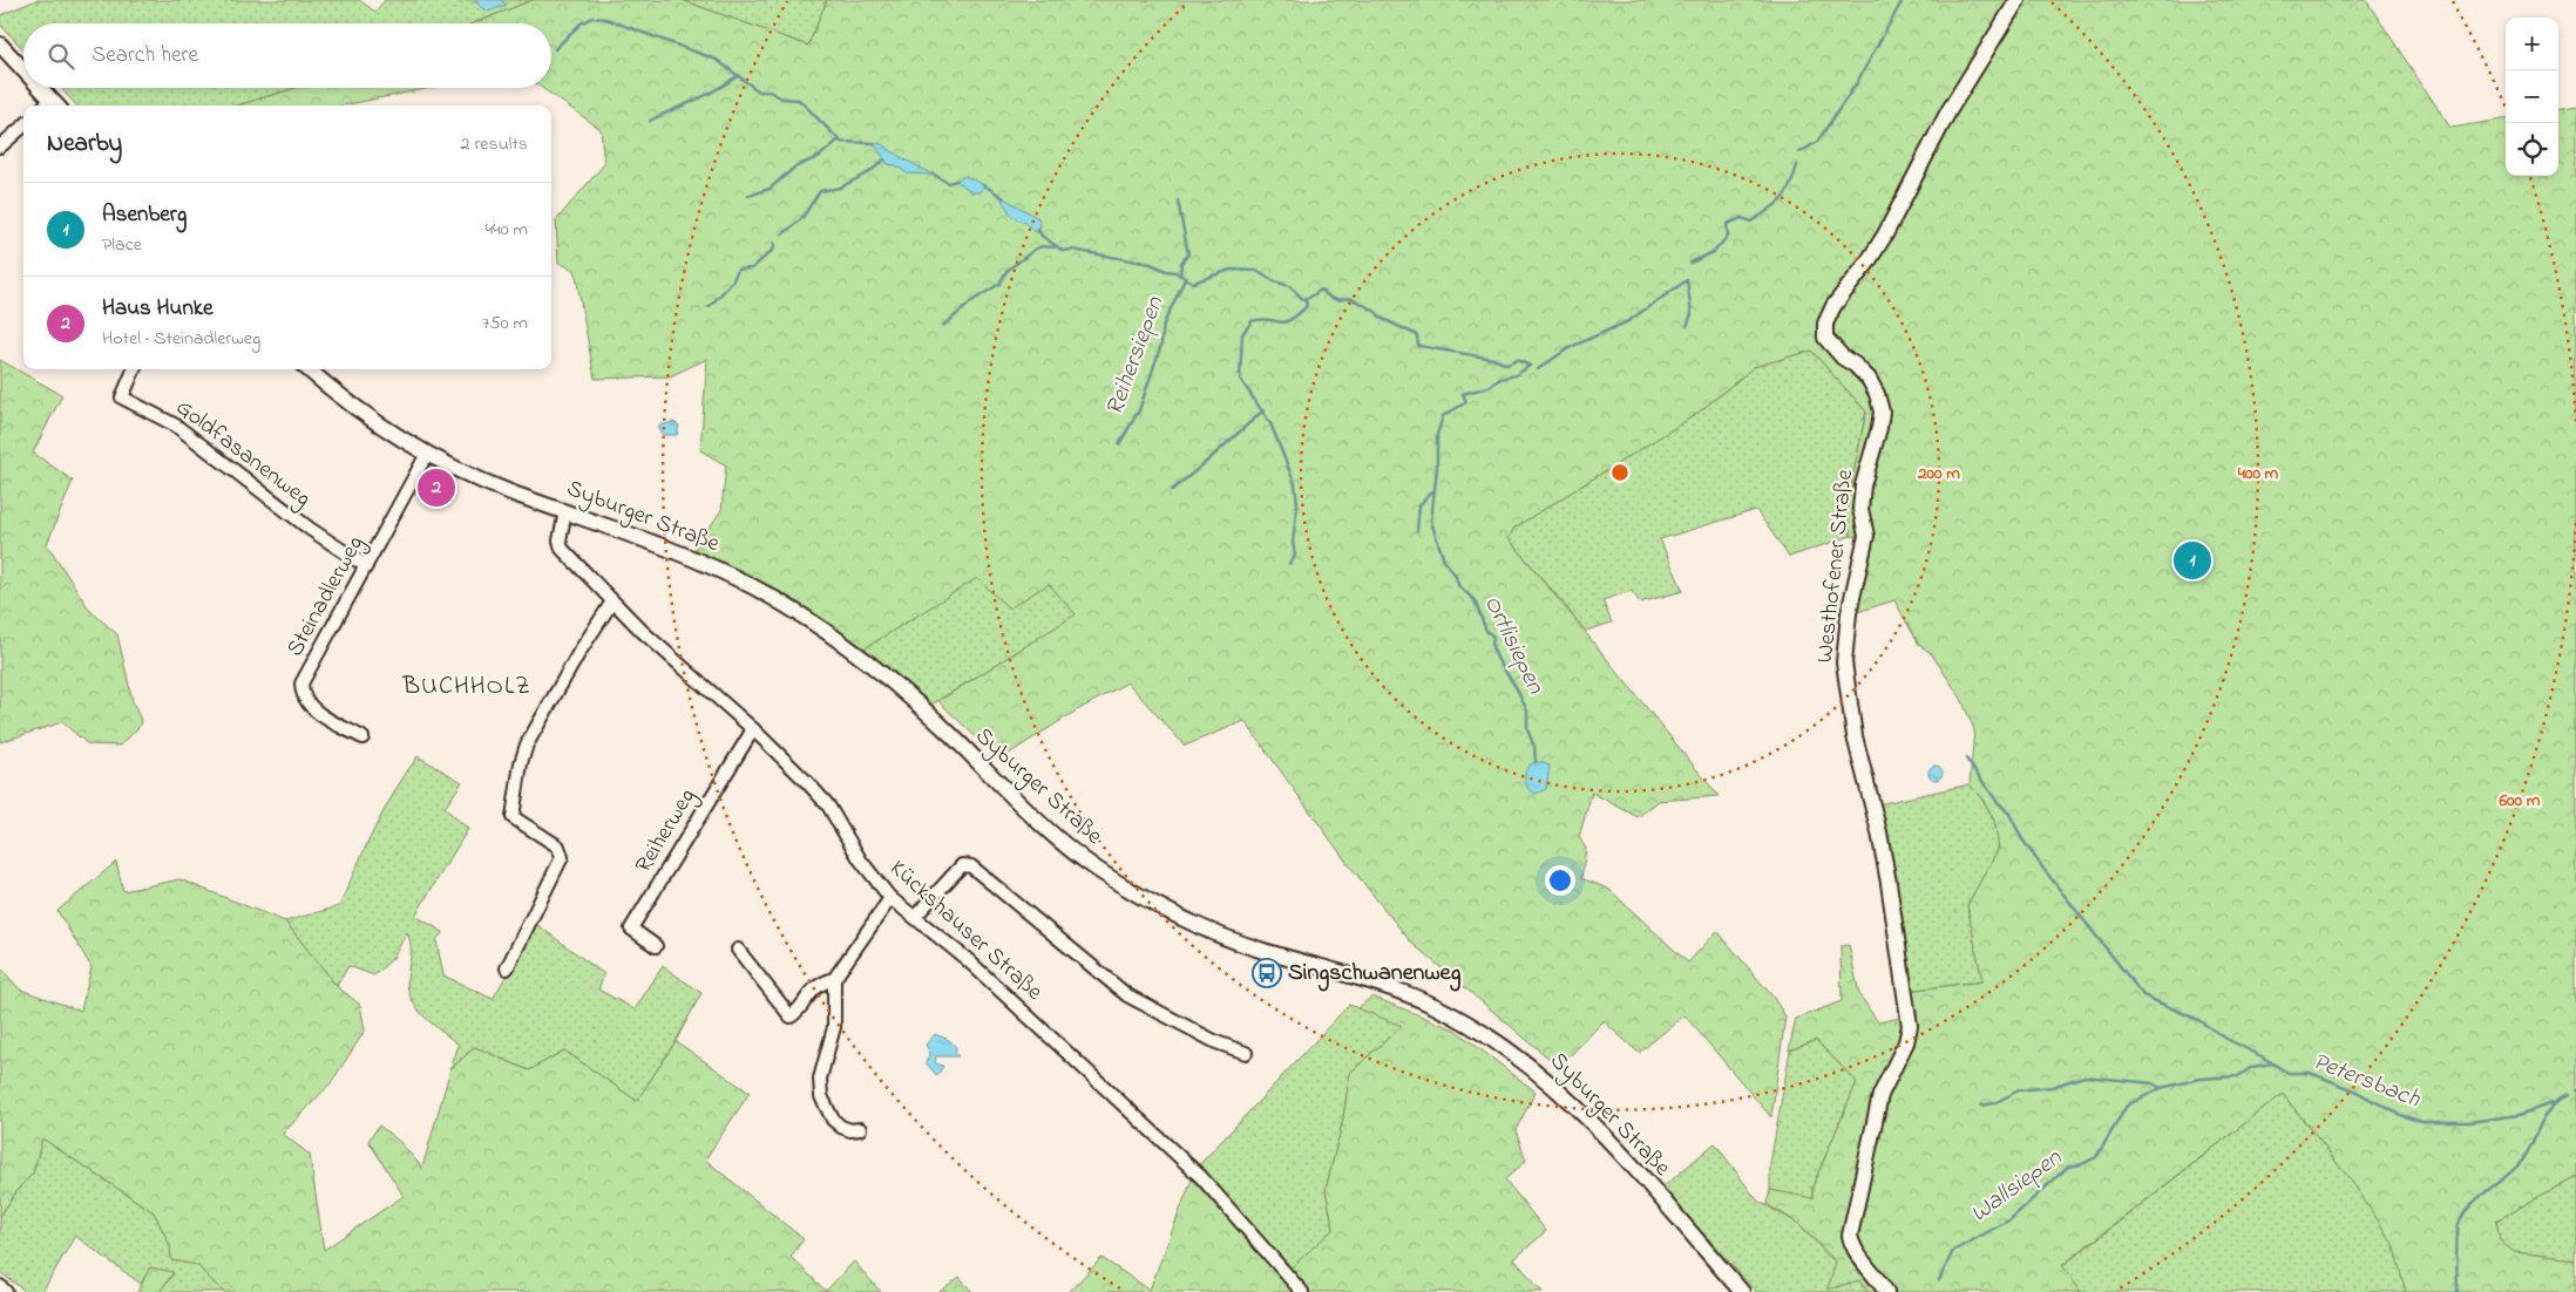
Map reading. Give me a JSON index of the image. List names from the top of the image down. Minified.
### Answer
{"streets":{"street":["Goldfasanenweg","Syburger Straße","Westhofener Straße","Steinadlerweg","Reiherweg","Kückshauser Straße"]},"crossings":[["Goldfasanenweg","Steinadlerweg"],["Syburger Straße","Steinadlerweg"],["Syburger Straße","Kückshauser Straße"],["Reiherweg","Kückshauser Straße"]],"districts":["BUCHHOLZ"],"water":["Reihersiepen","Ortlisiepen","Petersbach","Wallsiepen"],"places":{"bus stop":["Singschwanenweg"]},"page":{"map_buttons":["+","−"],"search":"Search here","heading":["Nearby","2 results"],"list":[{"mark":"1","name":"Asenberg","note":"Place","value":"440 m"},{"mark":"2","name":"Haus Hunke","note":"Hotel · Steinadlerweg","value":"750 m"}],"pins":["2","1"]},"rings":["200 m","400 m","600 m"]}
